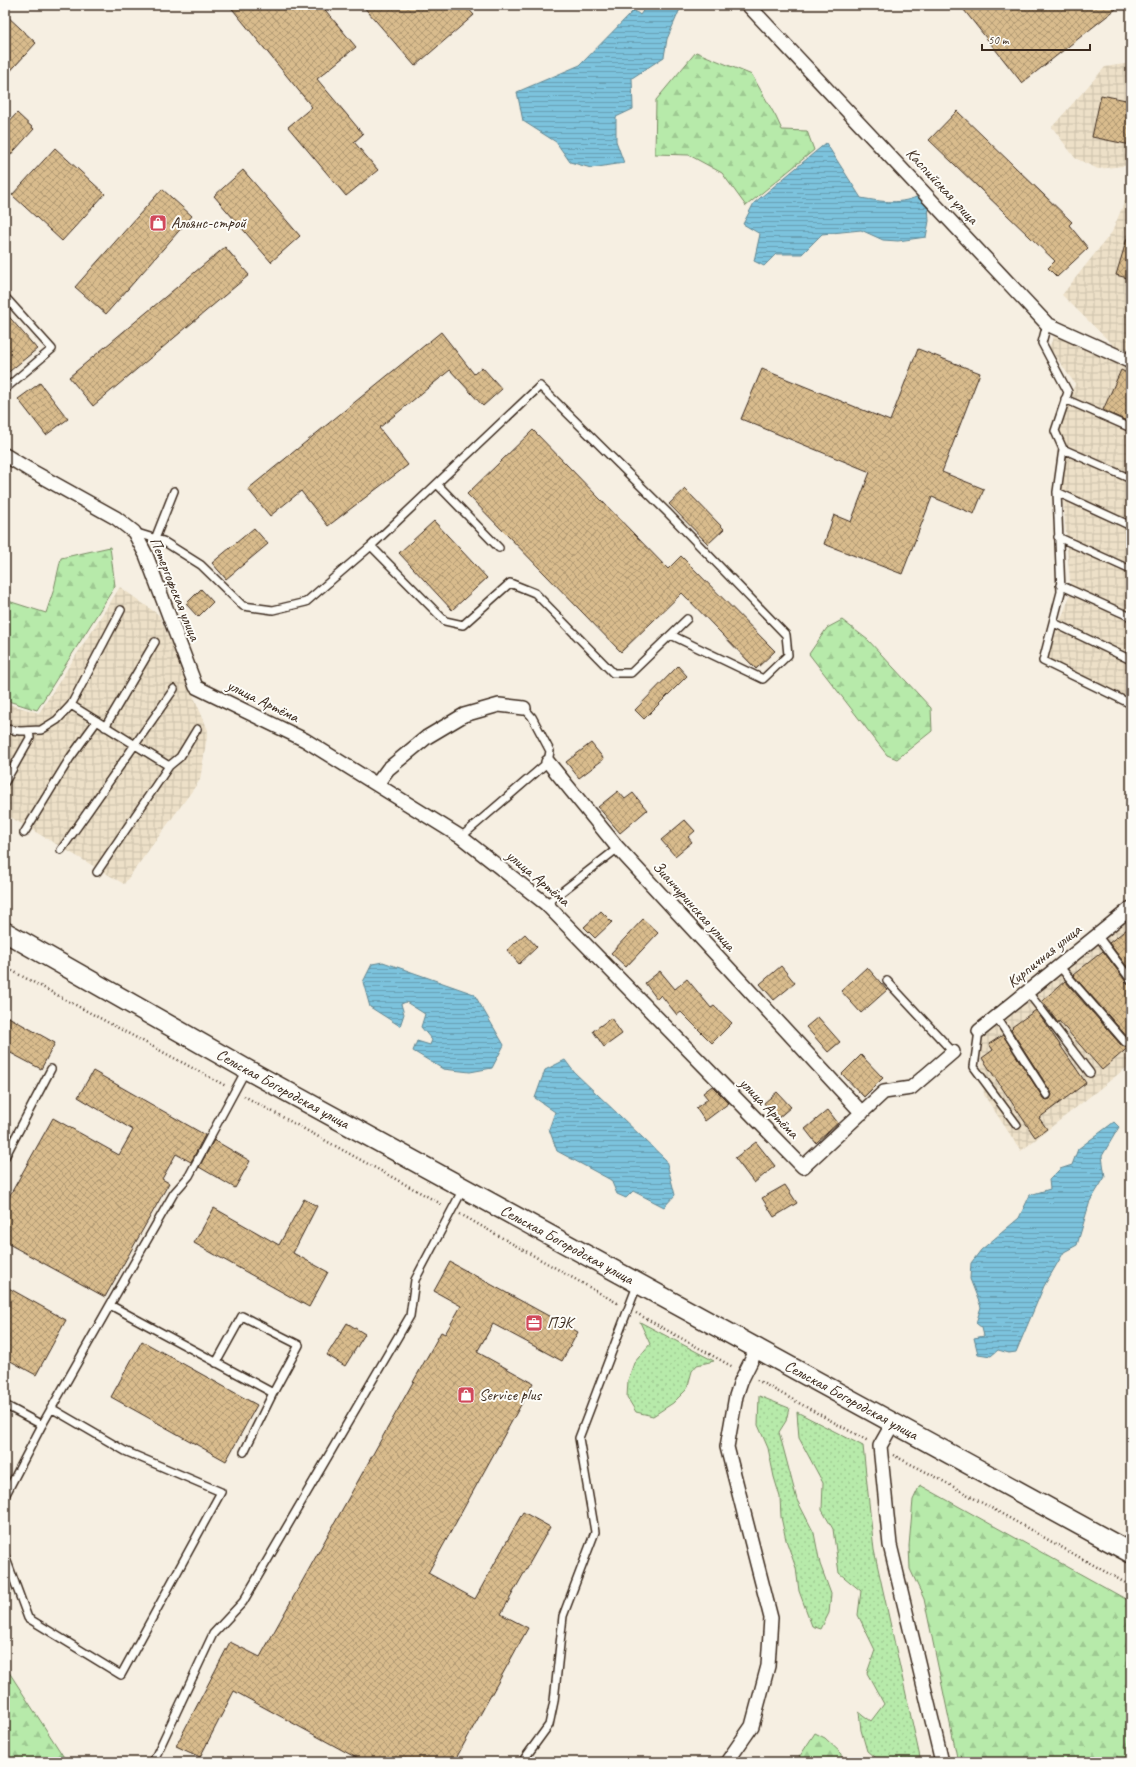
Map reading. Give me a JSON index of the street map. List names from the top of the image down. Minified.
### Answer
{"streets":{"main road":["Сельская Богородская улица"],"street":["Каспийская улица","Петергофская улица","улица Артёма","Зианчуринская улица","Кирпичная улица"]},"crossings":[["Петергофская улица","улица Артёма"],["улица Артёма","Зианчуринская улица"]],"places":{"shop":["Альянс-строй","Service plus"],"office":["ПЭК"]},"scale_bar":"50 m"}
